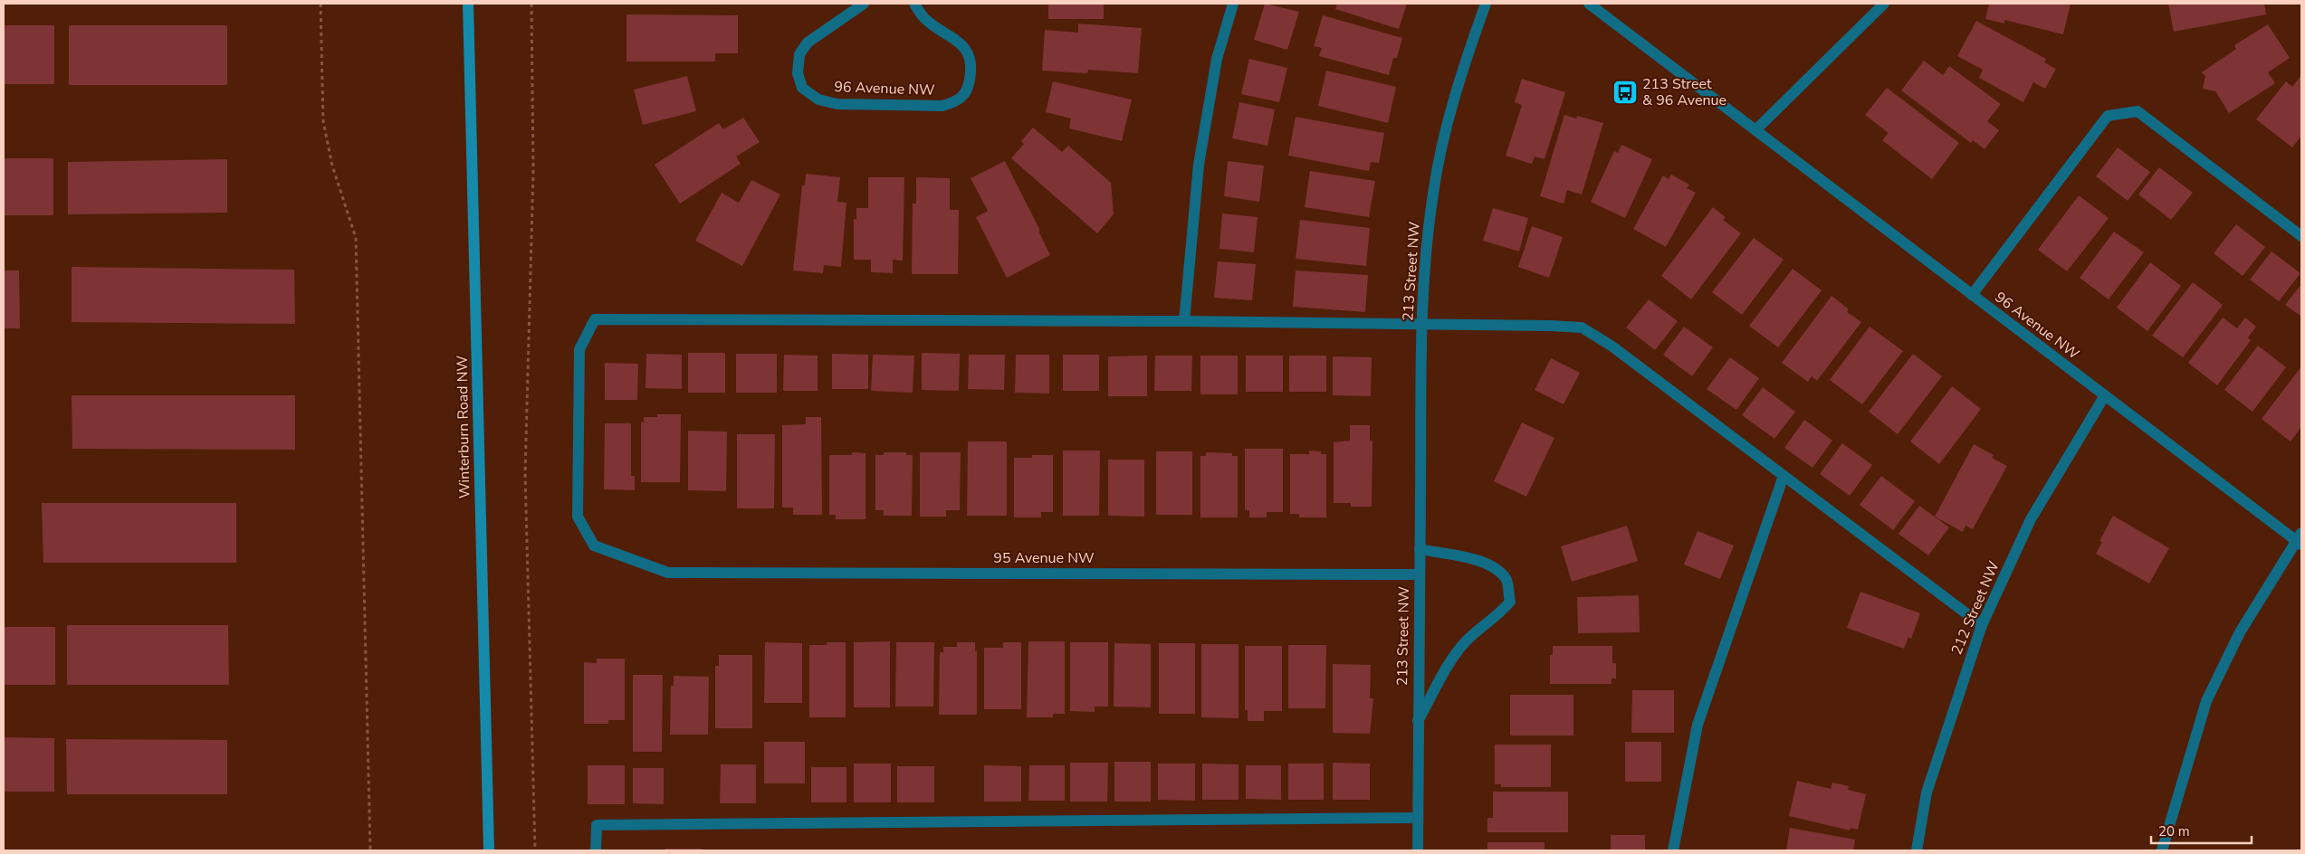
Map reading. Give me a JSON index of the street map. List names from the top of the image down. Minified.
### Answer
{"streets":{"main road":["Winterburn Road NW"],"street":["96 Avenue NW","213 Street NW","95 Avenue NW","212 Street NW"]},"crossings":[["96 Avenue NW","212 Street NW"],["213 Street NW","95 Avenue NW"]],"places":{"bus stop":["213 Street & 96 Avenue"]},"scale_bar":"20 m"}
